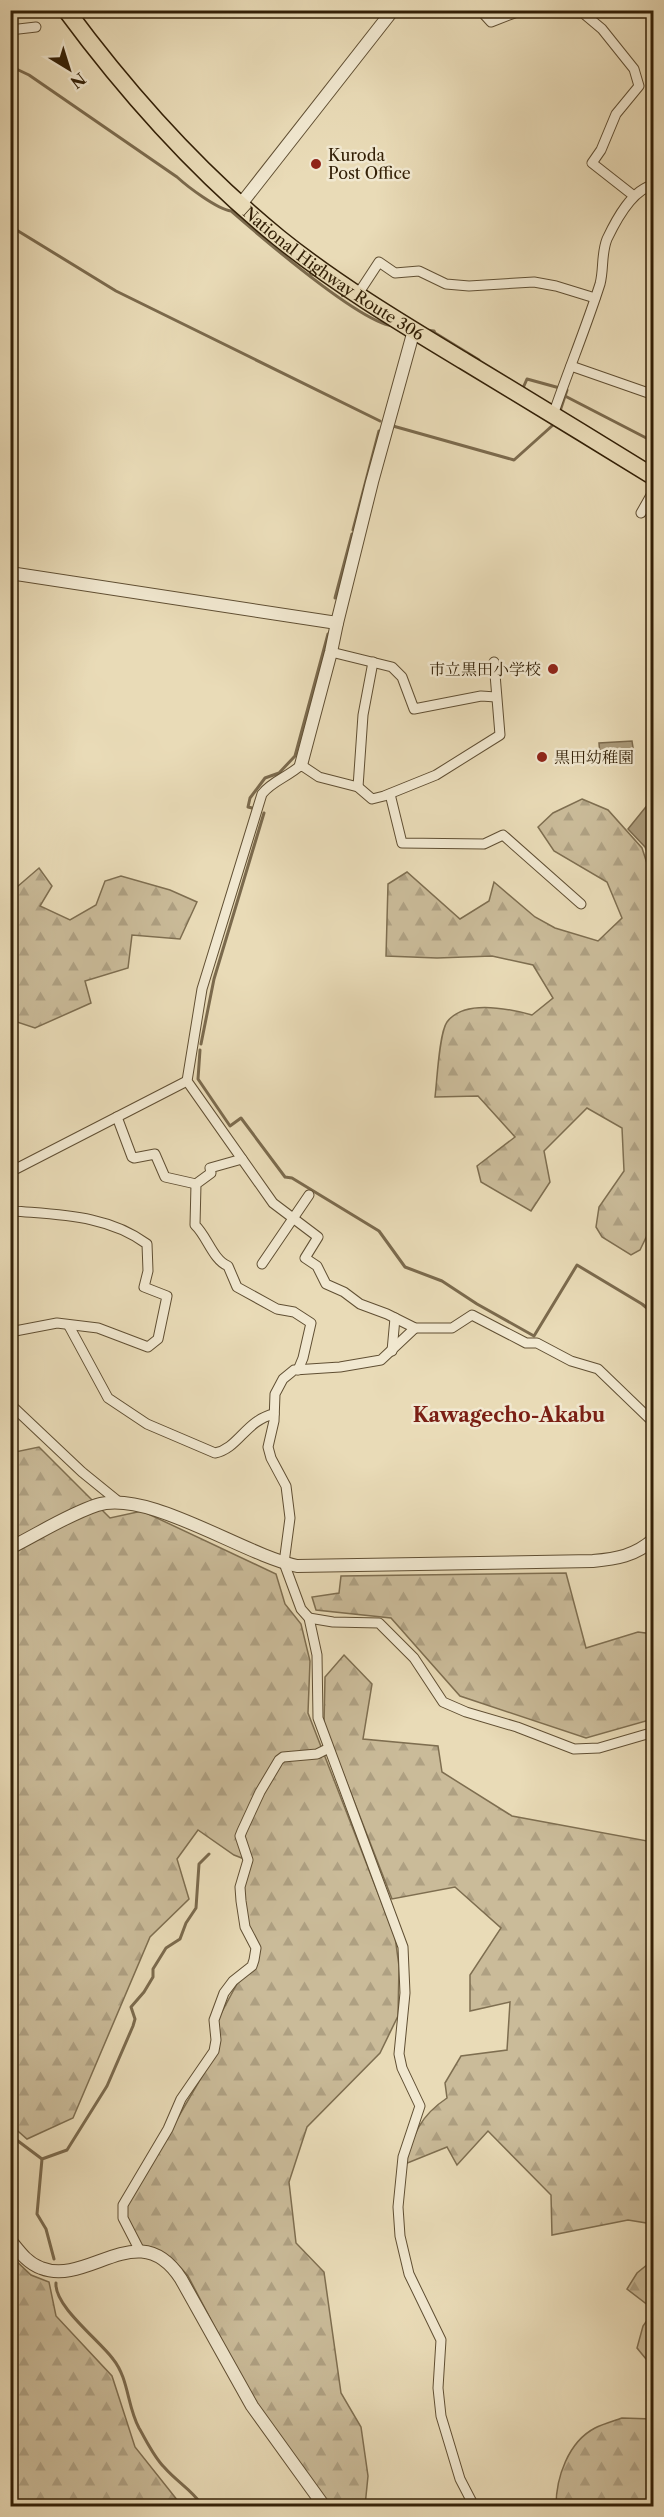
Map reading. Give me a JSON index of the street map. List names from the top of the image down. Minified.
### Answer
{"streets":{"highway":["National Highway Route 306"]},"districts":["Kawagecho-Akabu"],"places":["Kuroda Post Office","市立黒田小学校","黒田幼稚園"],"north":"bottom right"}
